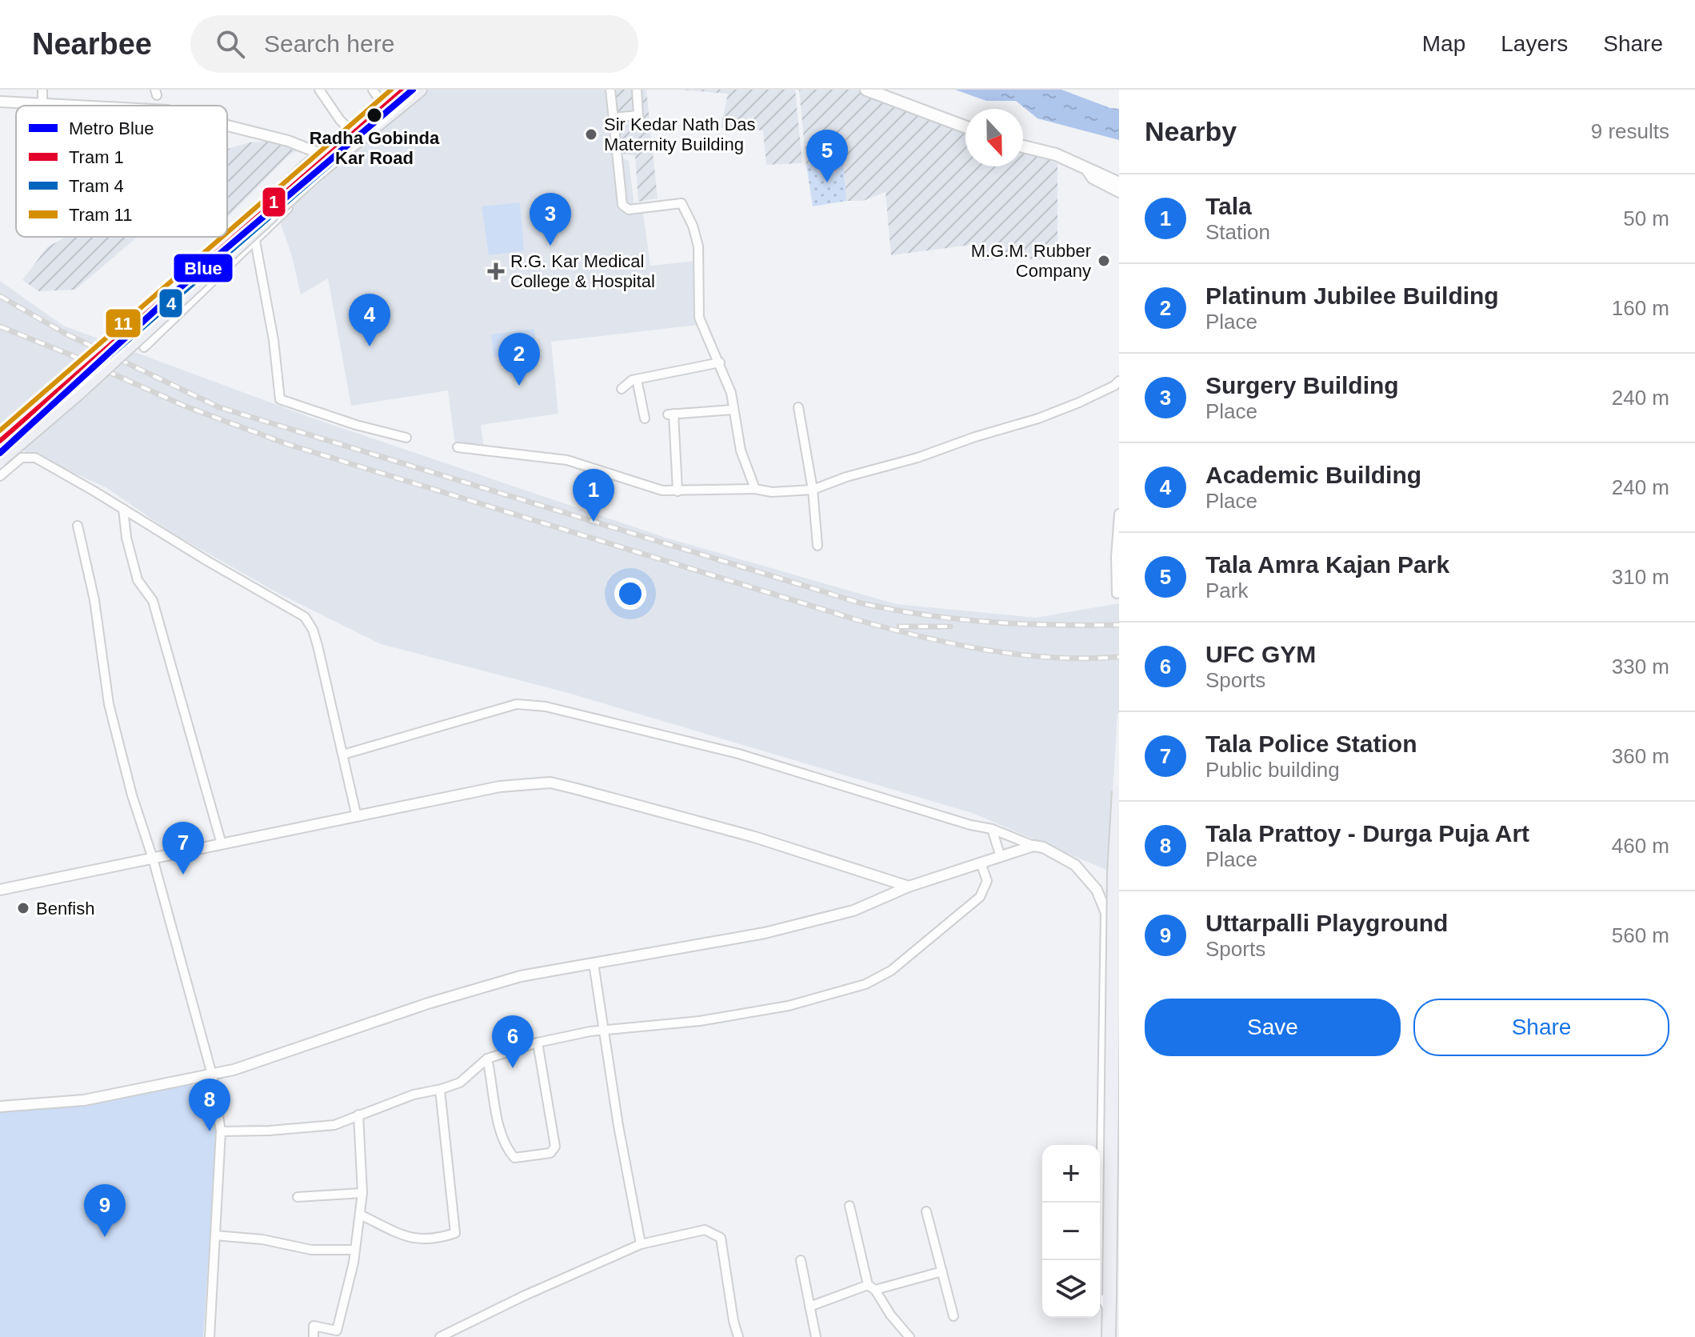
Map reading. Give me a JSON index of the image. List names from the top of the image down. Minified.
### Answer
{"places":{"other":["Radha Gobinda Kar Road","Sir Kedar Nath Das Maternity Building","M.G.M. Rubber Company","Benfish"],"health":["R.G. Kar Medical College & Hospital"]},"lines":["metro line Blue","tram line 1","tram line 11","tram line 4"],"legend":["Metro Blue","Tram 1","Tram 4","Tram 11"],"north":"bottom","page":{"header":"Nearbee","search":"Search here","nav":["Map","Layers","Share"],"heading":["Nearby","9 results"],"pins":["5","3","4","2","1","7","6","8","9"],"list":[{"mark":"1","name":"Tala","note":"Station","value":"50 m"},{"mark":"2","name":"Platinum Jubilee Building","note":"Place","value":"160 m"},{"mark":"3","name":"Surgery Building","note":"Place","value":"240 m"},{"mark":"4","name":"Academic Building","note":"Place","value":"240 m"},{"mark":"5","name":"Tala Amra Kajan Park","note":"Park","value":"310 m"},{"mark":"6","name":"UFC GYM","note":"Sports","value":"330 m"},{"mark":"7","name":"Tala Police Station","note":"Public building","value":"360 m"},{"mark":"8","name":"Tala Prattoy - Durga Puja Art","note":"Place","value":"460 m"},{"mark":"9","name":"Uttarpalli Playground","note":"Sports","value":"560 m"}],"buttons":["Save","Share"],"map_buttons":["+","−"]}}
